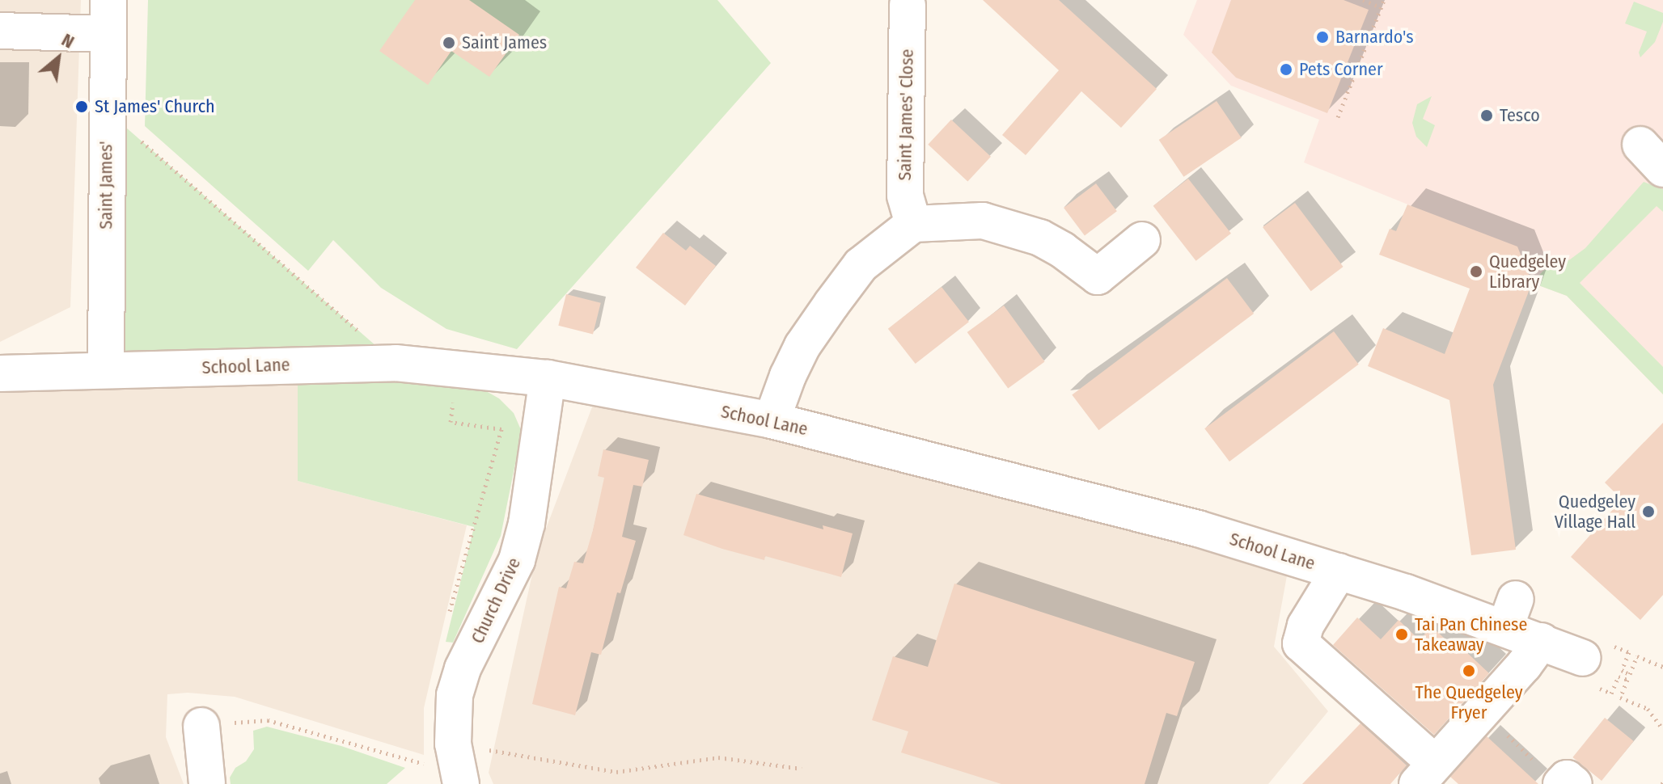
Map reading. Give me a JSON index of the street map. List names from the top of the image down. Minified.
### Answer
{"streets":{"street":["Saint James' Close","Saint James'","School Lane","Church Drive"]},"crossings":[["Saint James'","School Lane"],["School Lane","Church Drive"]],"places":["Barnardo's","Saint James","Pets Corner","St James' Church","Tesco","Quedgeley Library","Quedgeley Village Hall","Tai Pan Chinese Takeaway","The Quedgeley Fryer"],"north":"top right"}
